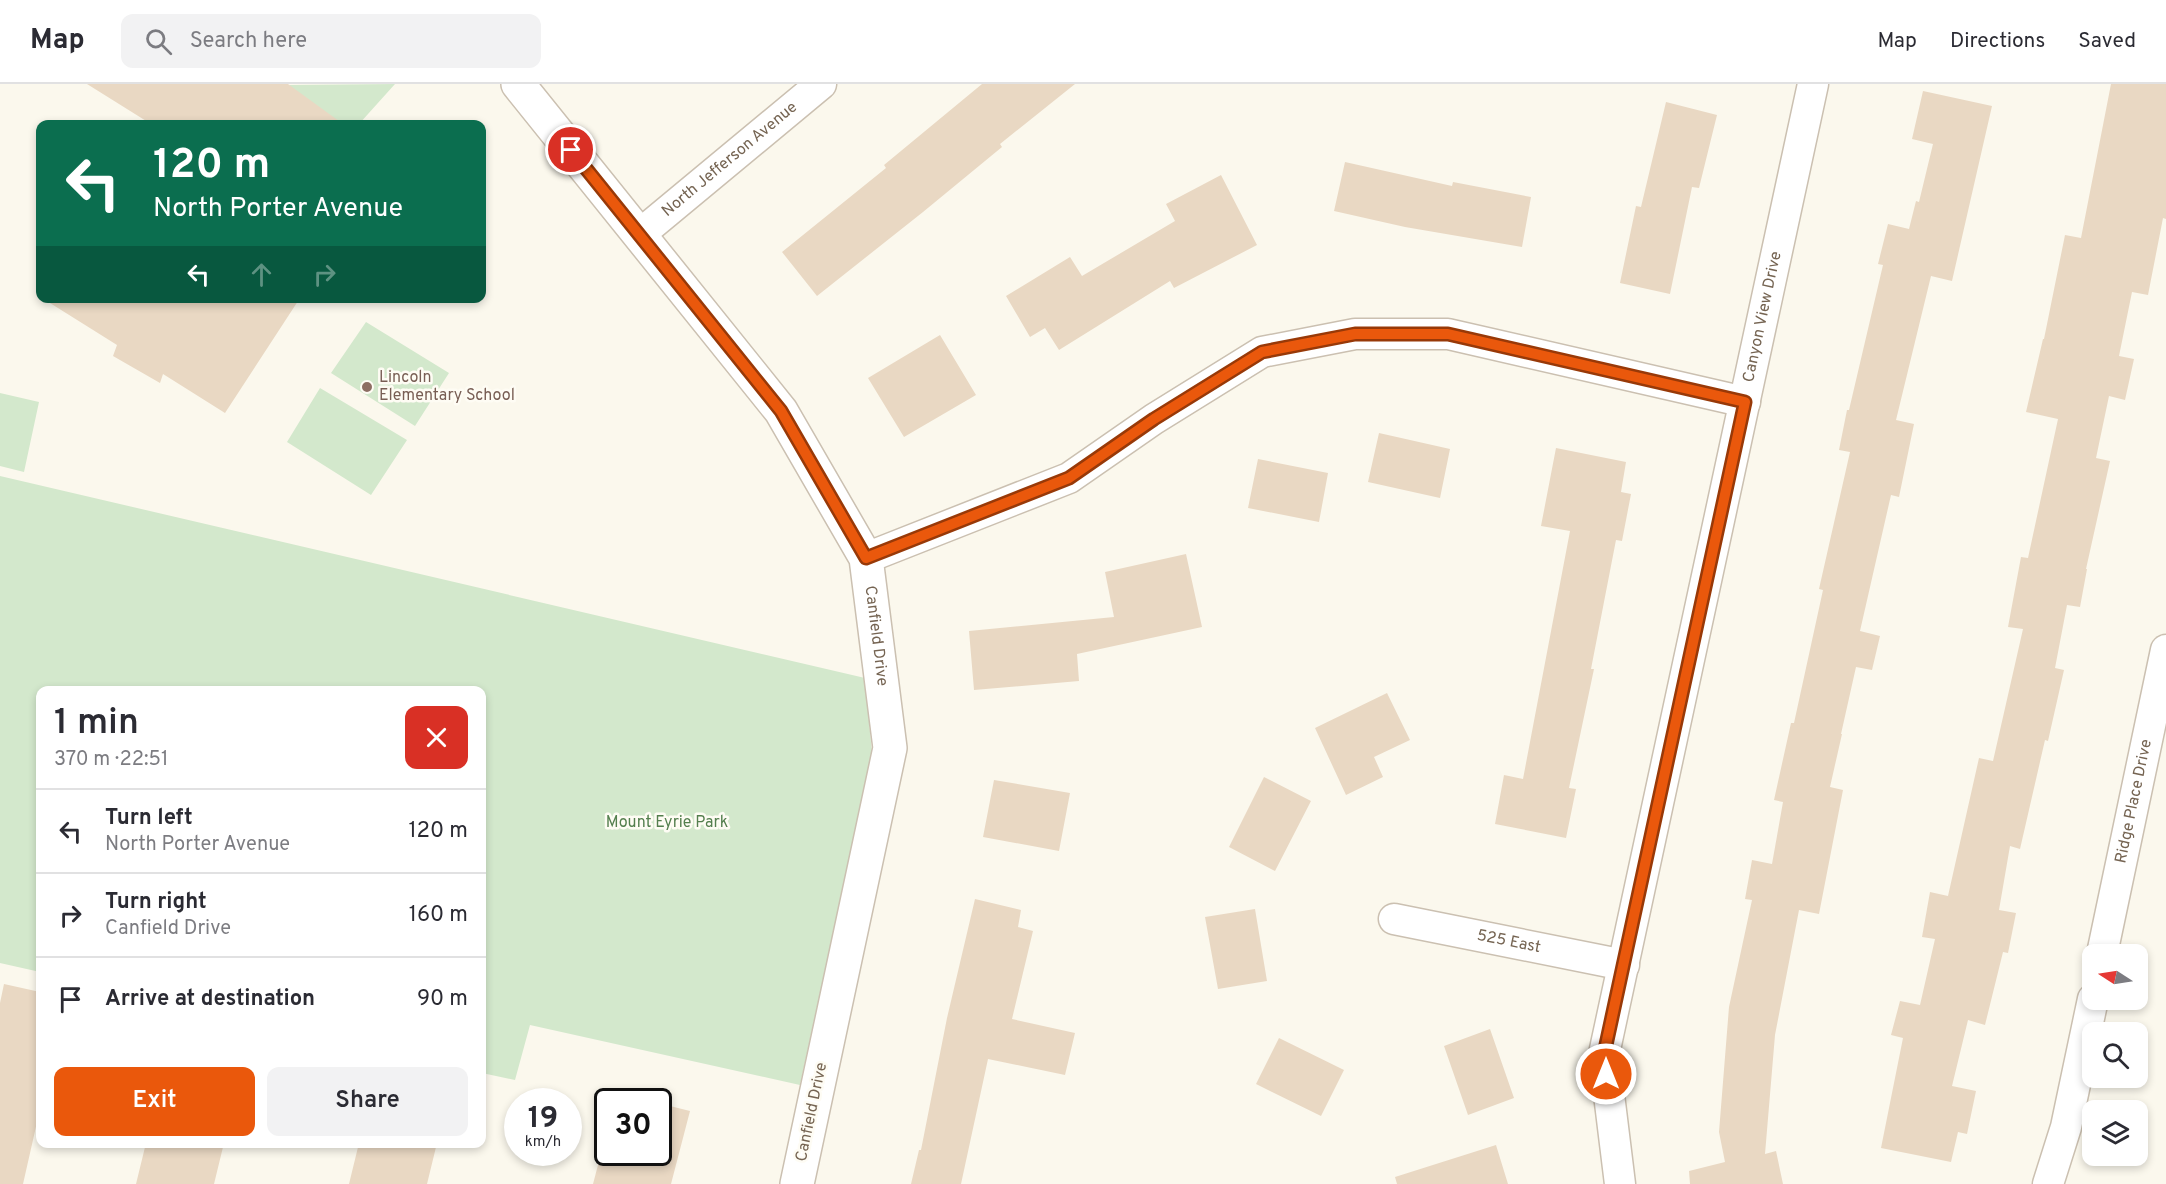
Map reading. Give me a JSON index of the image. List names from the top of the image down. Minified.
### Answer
{"streets":{"street":["North Jefferson Avenue","Canyon View Drive","Canfield Drive","Ridge Place Drive","525 East"]},"crossings":[["North Jefferson Avenue","Canfield Drive"],["Canyon View Drive","525 East"]],"parks":["Mount Eyrie Park"],"places":["Lincoln Elementary School"],"north":"left","page":{"header":"Map","search":"Search here","nav":["Map","Directions","Saved"],"turn":["120 m","North Porter Avenue"],"heading":["1 min","370 m · 22:51"],"list":[{"name":"Turn left","note":"North Porter Avenue","value":"120 m"},{"name":"Turn right","note":"Canfield Drive","value":"160 m"},{"name":"Arrive at destination","value":"90 m"}],"buttons":["Exit","Share"],"speed":"19 km/h","limit":"30"}}
